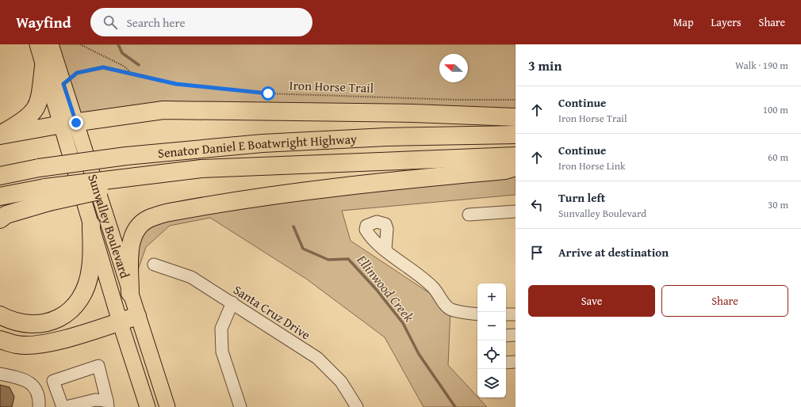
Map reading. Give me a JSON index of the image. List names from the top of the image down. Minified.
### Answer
{"streets":{"highway":["Senator Daniel E Boatwright Highway"],"main road":["Sunvalley Boulevard"],"street":["Santa Cruz Drive"],"path":["Iron Horse Trail"]},"water":["Ellinwood Creek"],"north":"left","page":{"header":"Wayfind","search":"Search here","nav":["Map","Layers","Share"],"heading":["3 min","Walk · 190 m"],"list":[["Continue","Iron Horse Trail","100 m"],["Continue","Iron Horse Link","60 m"],["Turn left","Sunvalley Boulevard","30 m"],"Arrive at destination"],"buttons":["Save","Share"],"map_buttons":["+","−"]}}
